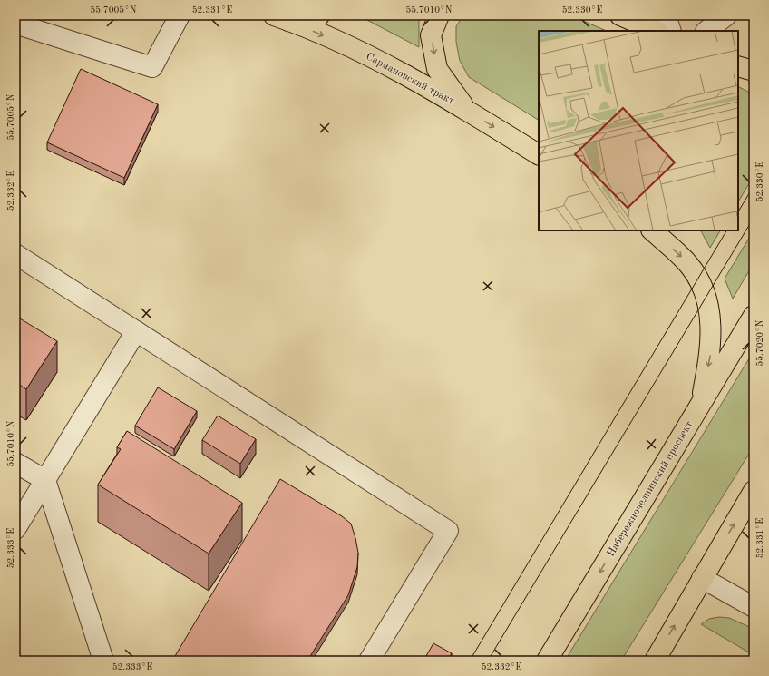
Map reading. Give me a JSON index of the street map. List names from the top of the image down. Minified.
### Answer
{"streets":{"main road":["Сармановский тракт","Набережночелнинский проспект"]},"one_way":["Сармановский тракт"],"coordinates":["55.7005°N","52.331°E","55.7010°N","52.330°E","52.332°E","55.7020°N","52.333°E"]}
